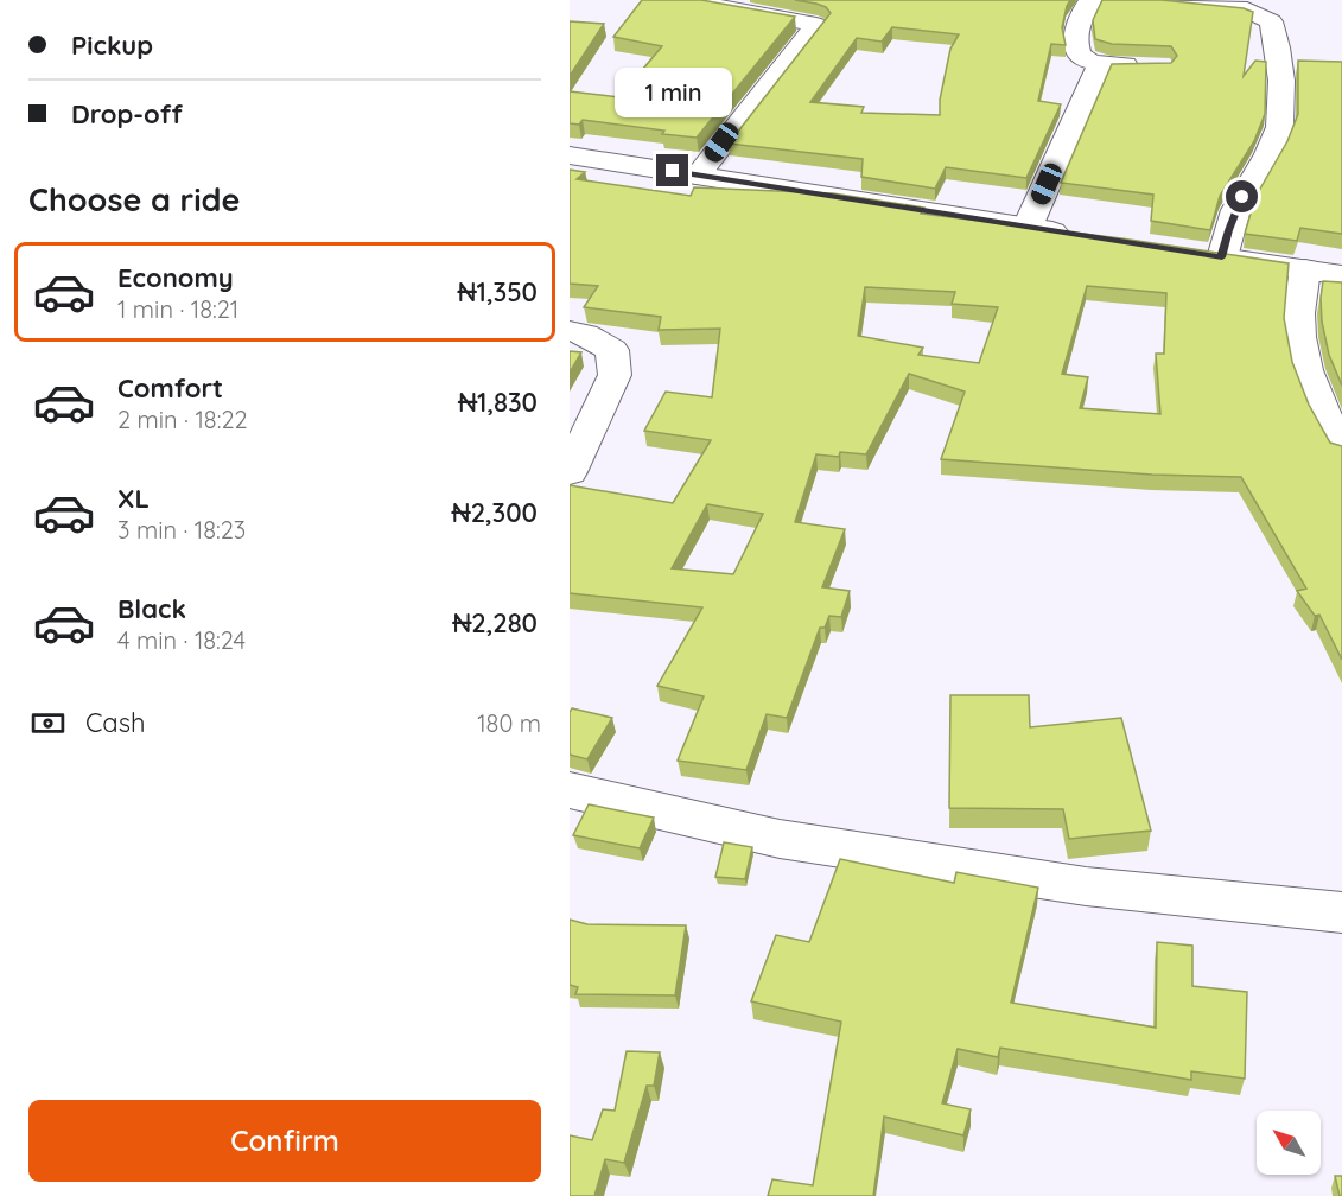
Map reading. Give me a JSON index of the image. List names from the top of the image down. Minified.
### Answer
{"north":"top left","page":{"banner":["Pickup","Drop-off"],"bubble":"1 min","heading":"Choose a ride","list":[{"name":"Economy","note":"1 min · 18:21","value":"₦1,350"},{"name":"Comfort","note":"2 min · 18:22","value":"₦1,830"},{"name":"XL","note":"3 min · 18:23","value":"₦2,300"},{"name":"Black","note":"4 min · 18:24","value":"₦2,280"}],"pay":["Cash","180 m"],"buttons":"Confirm"}}
